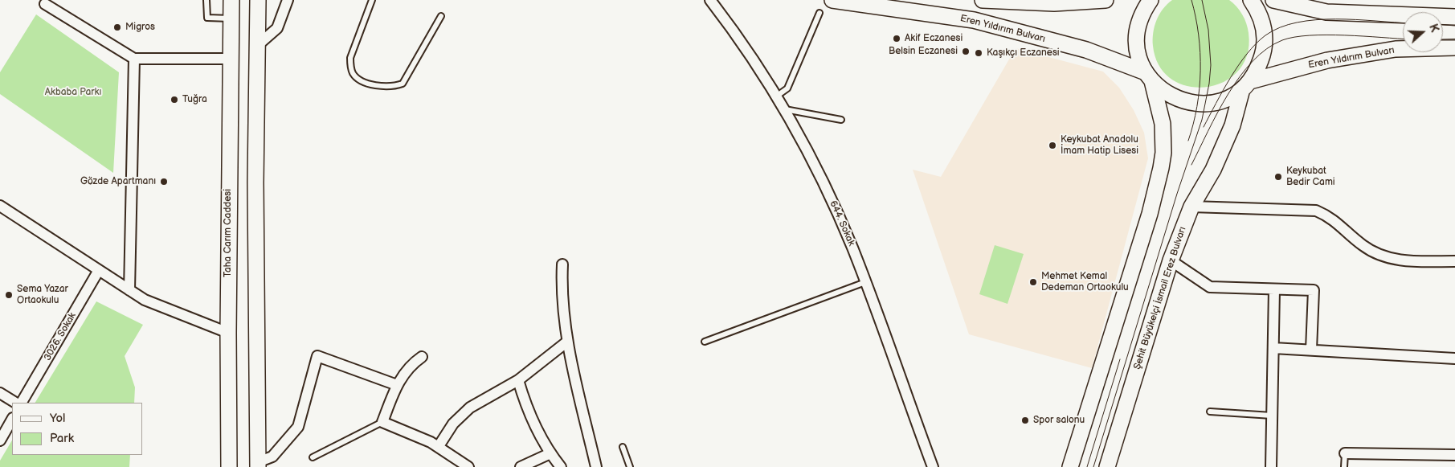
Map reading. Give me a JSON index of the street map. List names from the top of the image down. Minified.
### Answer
{"streets":{"main road":["Eren Yıldırım Bulvarı","Taha Carım Caddesi","Şehit Büyükelçi İsmail Erez Bulvarı"],"street":["644. Sokak","3026. Sokak"]},"crossings":[["Eren Yıldırım Bulvarı","Şehit Büyükelçi İsmail Erez Bulvarı"]],"parks":["Akbaba Parkı"],"places":["Migros","Akif Eczanesi","Belsin Eczanesi","Kaşıkçı Eczanesi","Tuğra","Keykubat Anadolu İmam Hatip Lisesi","Keykubat Bedir Cami","Gözde Apartmanı","Mehmet Kemal Dedeman Ortaokulu","Sema Yazar Ortaokulu","Spor salonu"],"legend":["Yol","Park"],"north":"right"}
